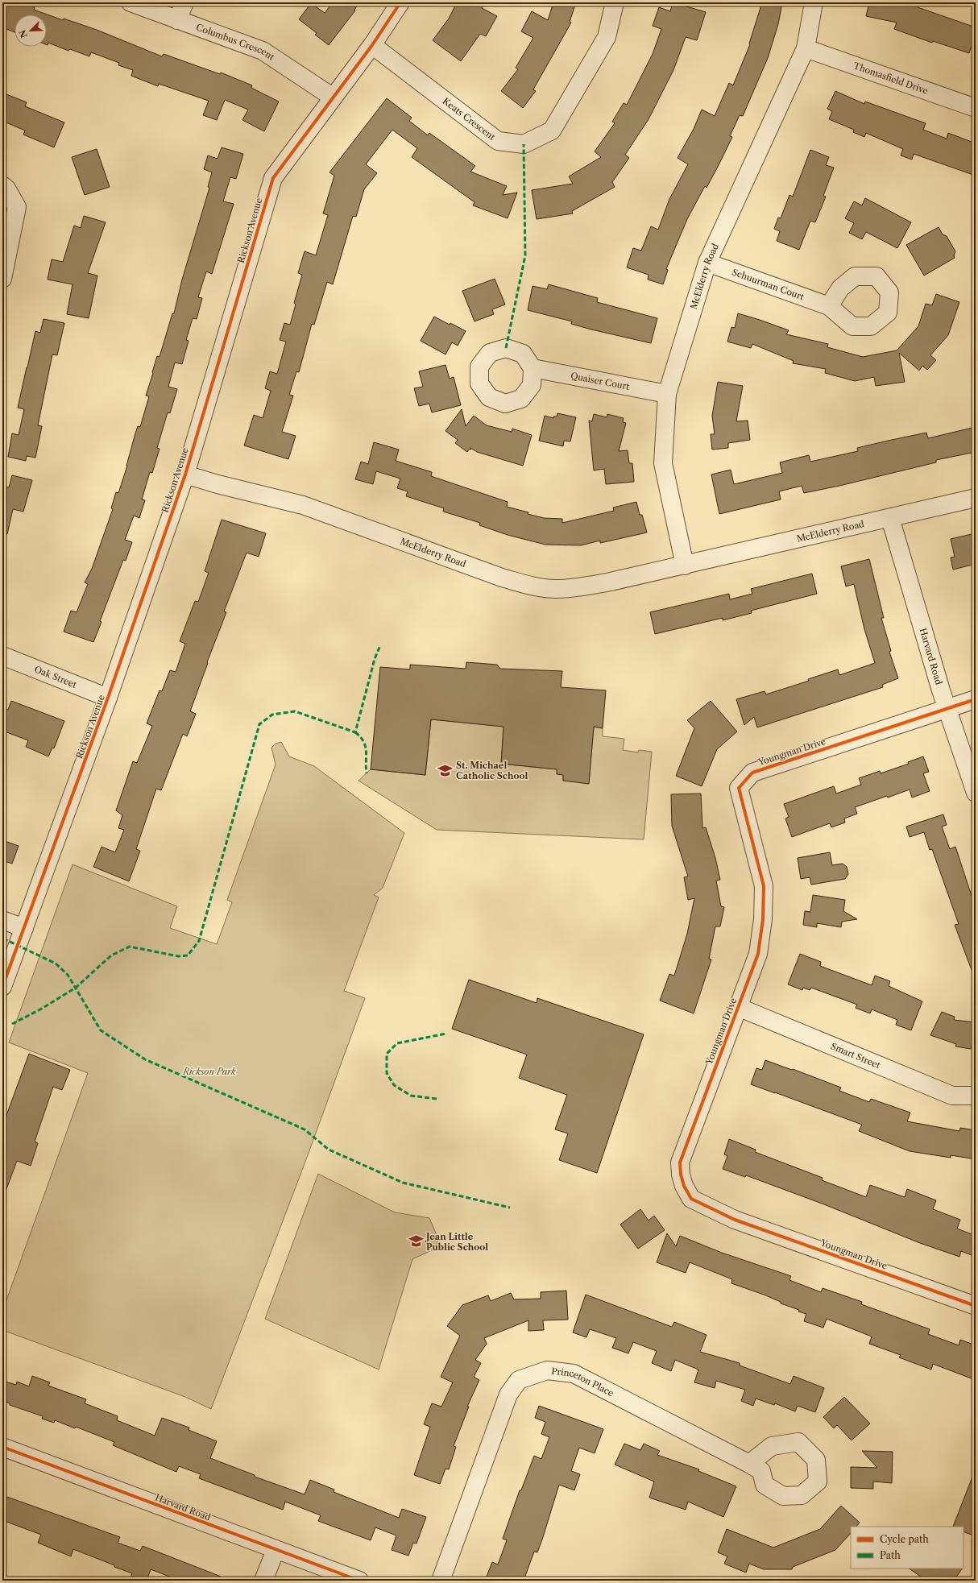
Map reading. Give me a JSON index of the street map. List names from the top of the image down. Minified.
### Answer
{"streets":{"street":["Columbus Crescent","Thomasfield Drive","Keats Crescent","Rickson Avenue","McElderry Road","Schuurman Court","Quaiser Court","Harvard Road","Oak Street","Youngman Drive","Smart Street","Princeton Place"]},"crossings":[["Columbus Crescent","Rickson Avenue"],["Thomasfield Drive","McElderry Road"],["Keats Crescent","Rickson Avenue"],["Rickson Avenue","McElderry Road"],["Rickson Avenue","Oak Street"],["McElderry Road","Schuurman Court"],["McElderry Road","Quaiser Court"],["McElderry Road","Harvard Road"],["Harvard Road","Youngman Drive"],["Youngman Drive","Smart Street"]],"parks":["Rickson Park"],"places":{"school or university":["St. Michael Catholic School","Jean Little Public School"]},"legend":["Cycle path","Path"],"north":"bottom left"}
